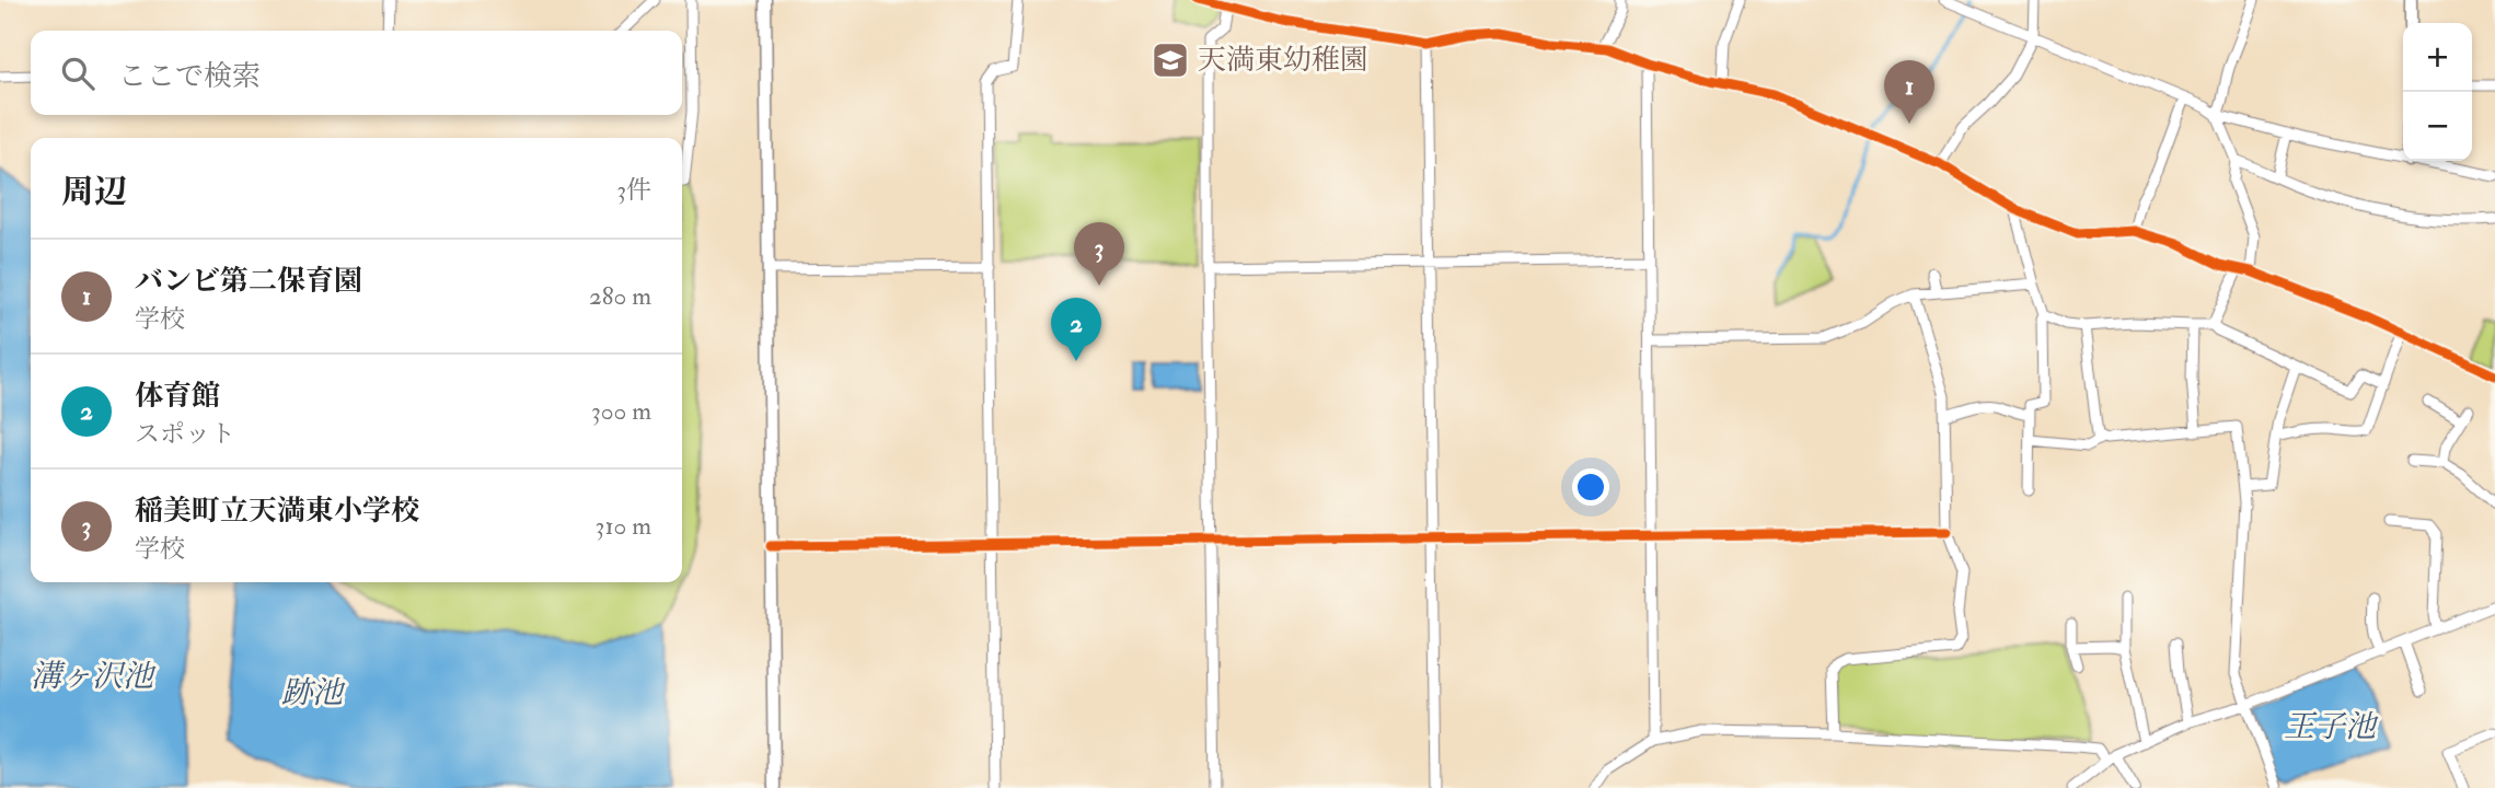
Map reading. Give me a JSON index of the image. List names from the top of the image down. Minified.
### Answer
{"water":["溝ヶ沢池","跡池","王子池"],"places":{"school or university":["天満東幼稚園"]},"page":{"map_buttons":["+","−"],"search":"ここで検索","pins":["1","3","2"],"heading":["周辺","3件"],"list":[{"mark":"1","name":"バンビ第二保育園","note":"学校","value":"280 m"},{"mark":"2","name":"体育館","note":"スポット","value":"300 m"},{"mark":"3","name":"稲美町立天満東小学校","note":"学校","value":"310 m"}]}}
